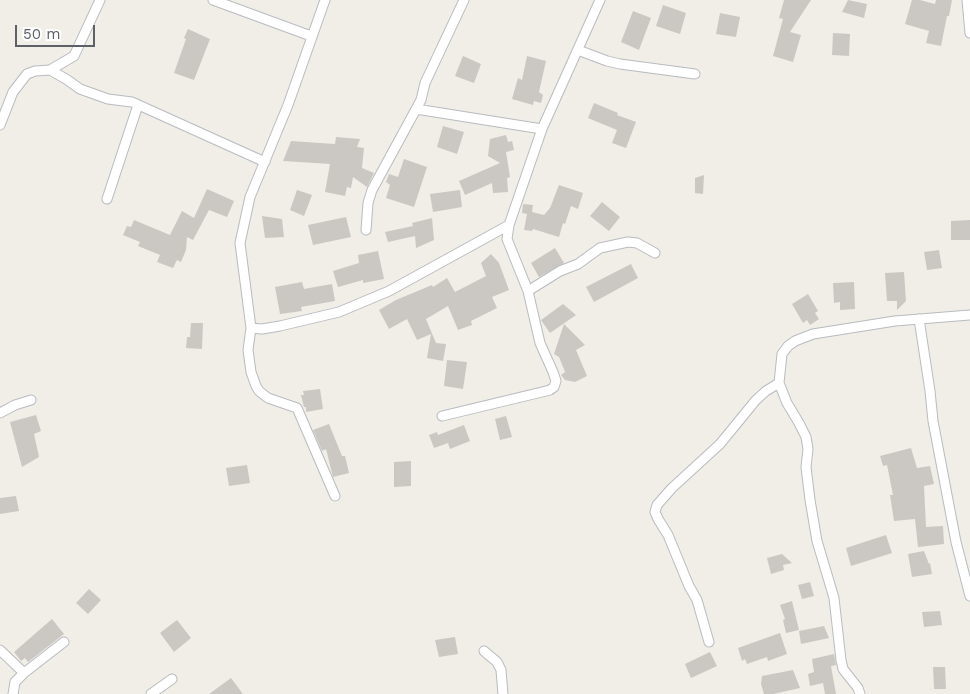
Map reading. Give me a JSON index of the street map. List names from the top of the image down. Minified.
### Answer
{"scale_bar":"50 m"}
